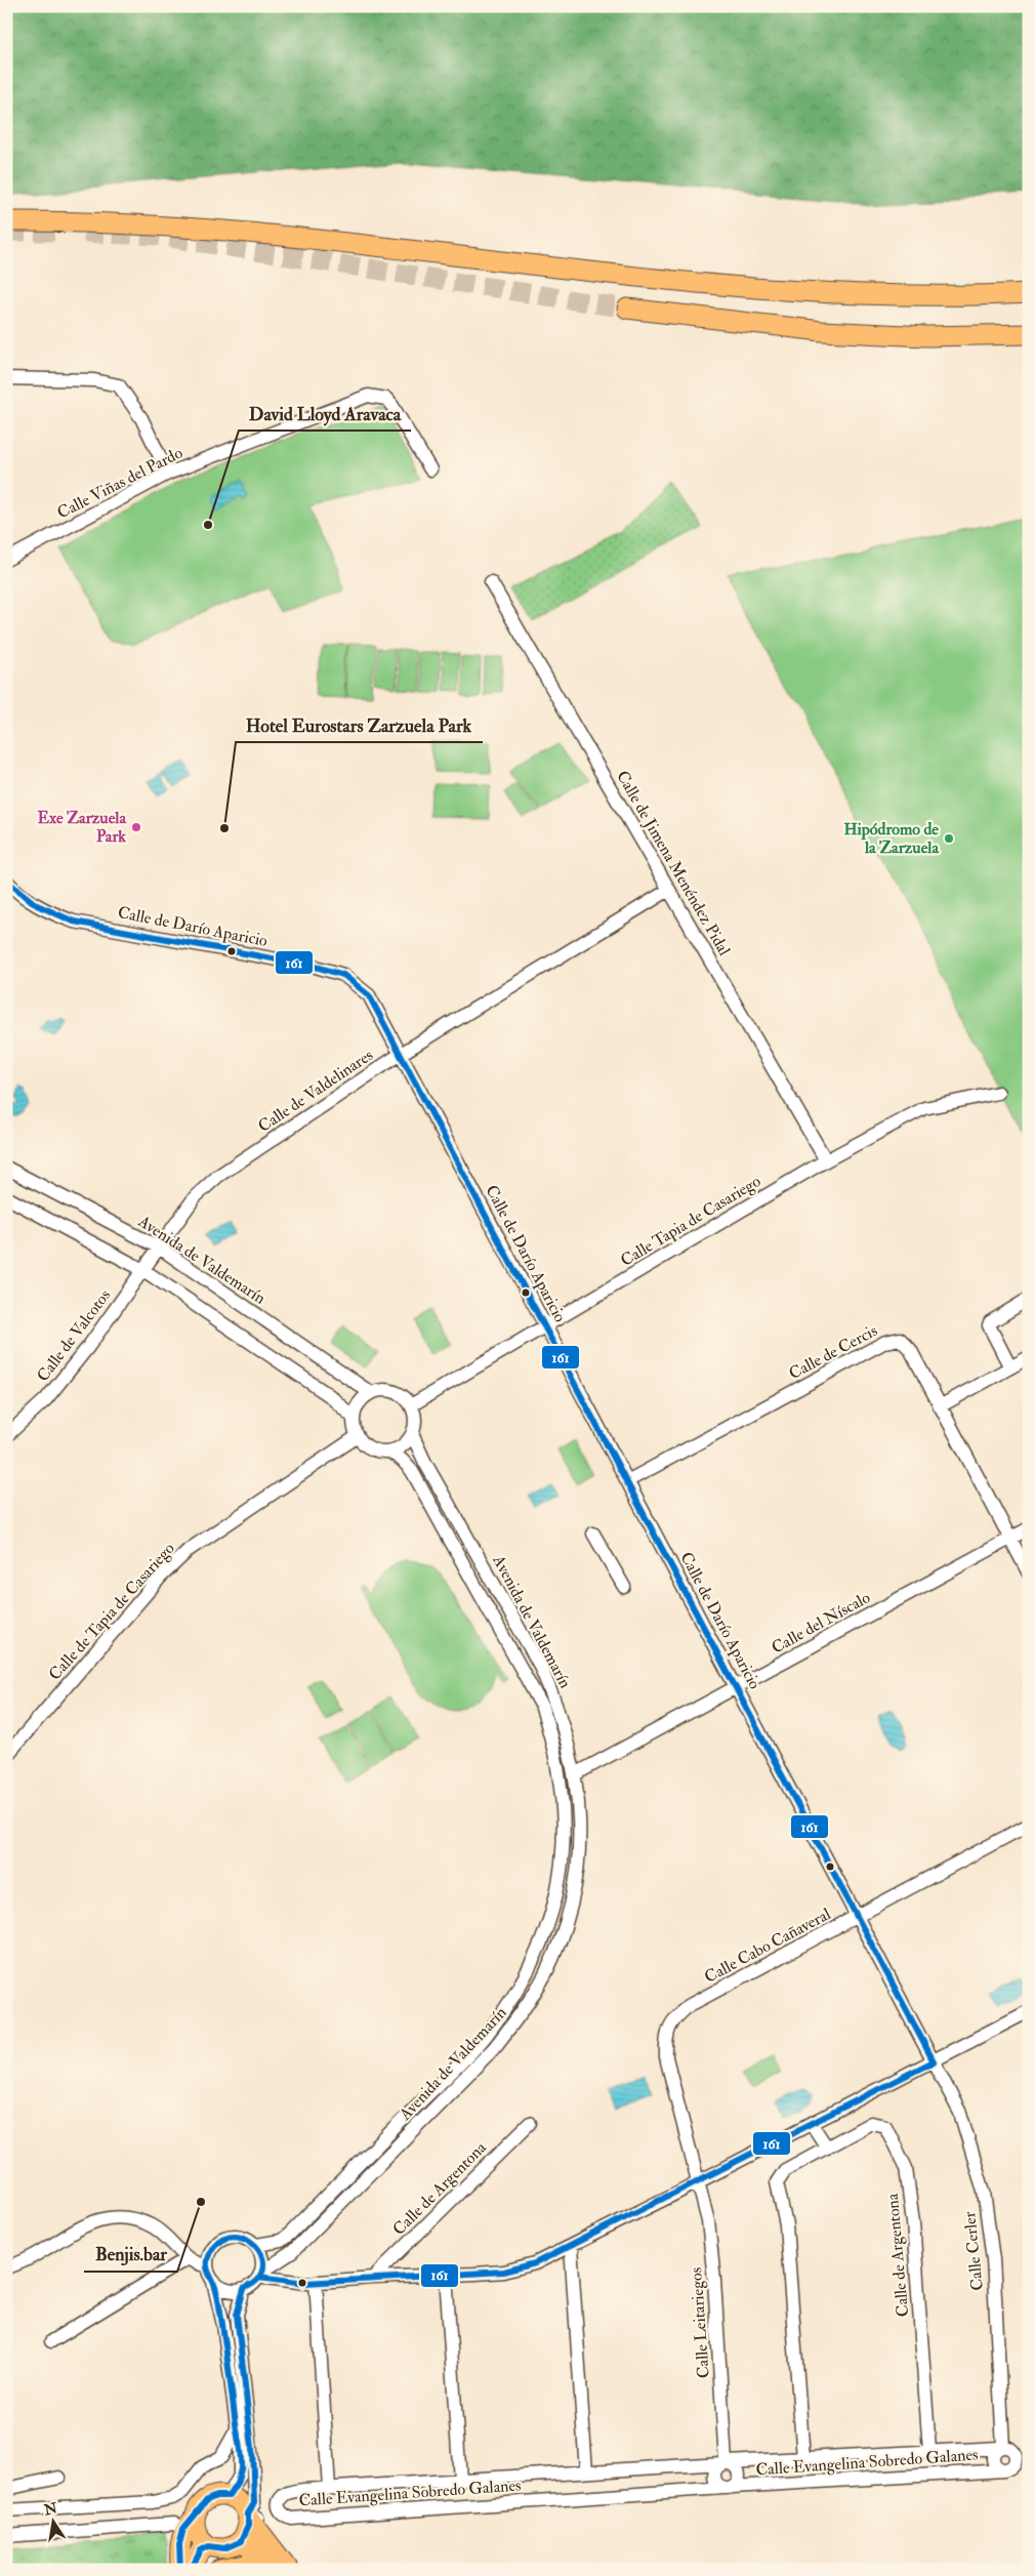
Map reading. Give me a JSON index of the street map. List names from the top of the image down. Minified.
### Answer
{"streets":{"street":["Calle Viñas del Pardo","Calle de Jimena Menéndez Pidal","Calle de Darío Aparicio","Calle de Valdelinares","Calle Tapia de Casariego","Avenida de Valdemarín","Calle de Valcotos","Calle de Cercis","Calle de Tapia de Casariego","Calle del Níscalo","Calle Cabo Cañaveral","Calle de Argentona","Calle Cerler","Calle Leitariegos","Calle Evangelina Sobredo Galanes"]},"crossings":[["Calle de Jimena Menéndez Pidal","Calle de Valdelinares"],["Calle de Jimena Menéndez Pidal","Calle Tapia de Casariego"],["Calle de Darío Aparicio","Calle de Valdelinares"],["Calle de Darío Aparicio","Calle Tapia de Casariego"],["Calle de Darío Aparicio","Calle de Cercis"],["Calle de Darío Aparicio","Calle del Níscalo"],["Calle de Darío Aparicio","Calle Cabo Cañaveral"],["Calle de Darío Aparicio","Calle Cerler"],["Calle de Valdelinares","Avenida de Valdemarín"],["Calle de Valdelinares","Calle de Valcotos"],["Calle Tapia de Casariego","Avenida de Valdemarín"],["Calle Tapia de Casariego","Calle de Tapia de Casariego"],["Avenida de Valdemarín","Calle de Valcotos"],["Avenida de Valdemarín","Calle de Tapia de Casariego"],["Avenida de Valdemarín","Calle del Níscalo"],["Calle de Cercis","Calle del Níscalo"],["Calle Cabo Cañaveral","Calle Leitariegos"],["Calle de Argentona","Calle Evangelina Sobredo Galanes"],["Calle Cerler","Calle Evangelina Sobredo Galanes"],["Calle Leitariegos","Calle Evangelina Sobredo Galanes"]],"places":["David Lloyd Aravaca","Exe Zarzuela Park","Hotel Eurostars Zarzuela Park","Hipódromo de la Zarzuela","Benjis.bar"],"lines":["transit line 161"],"north":"top"}
